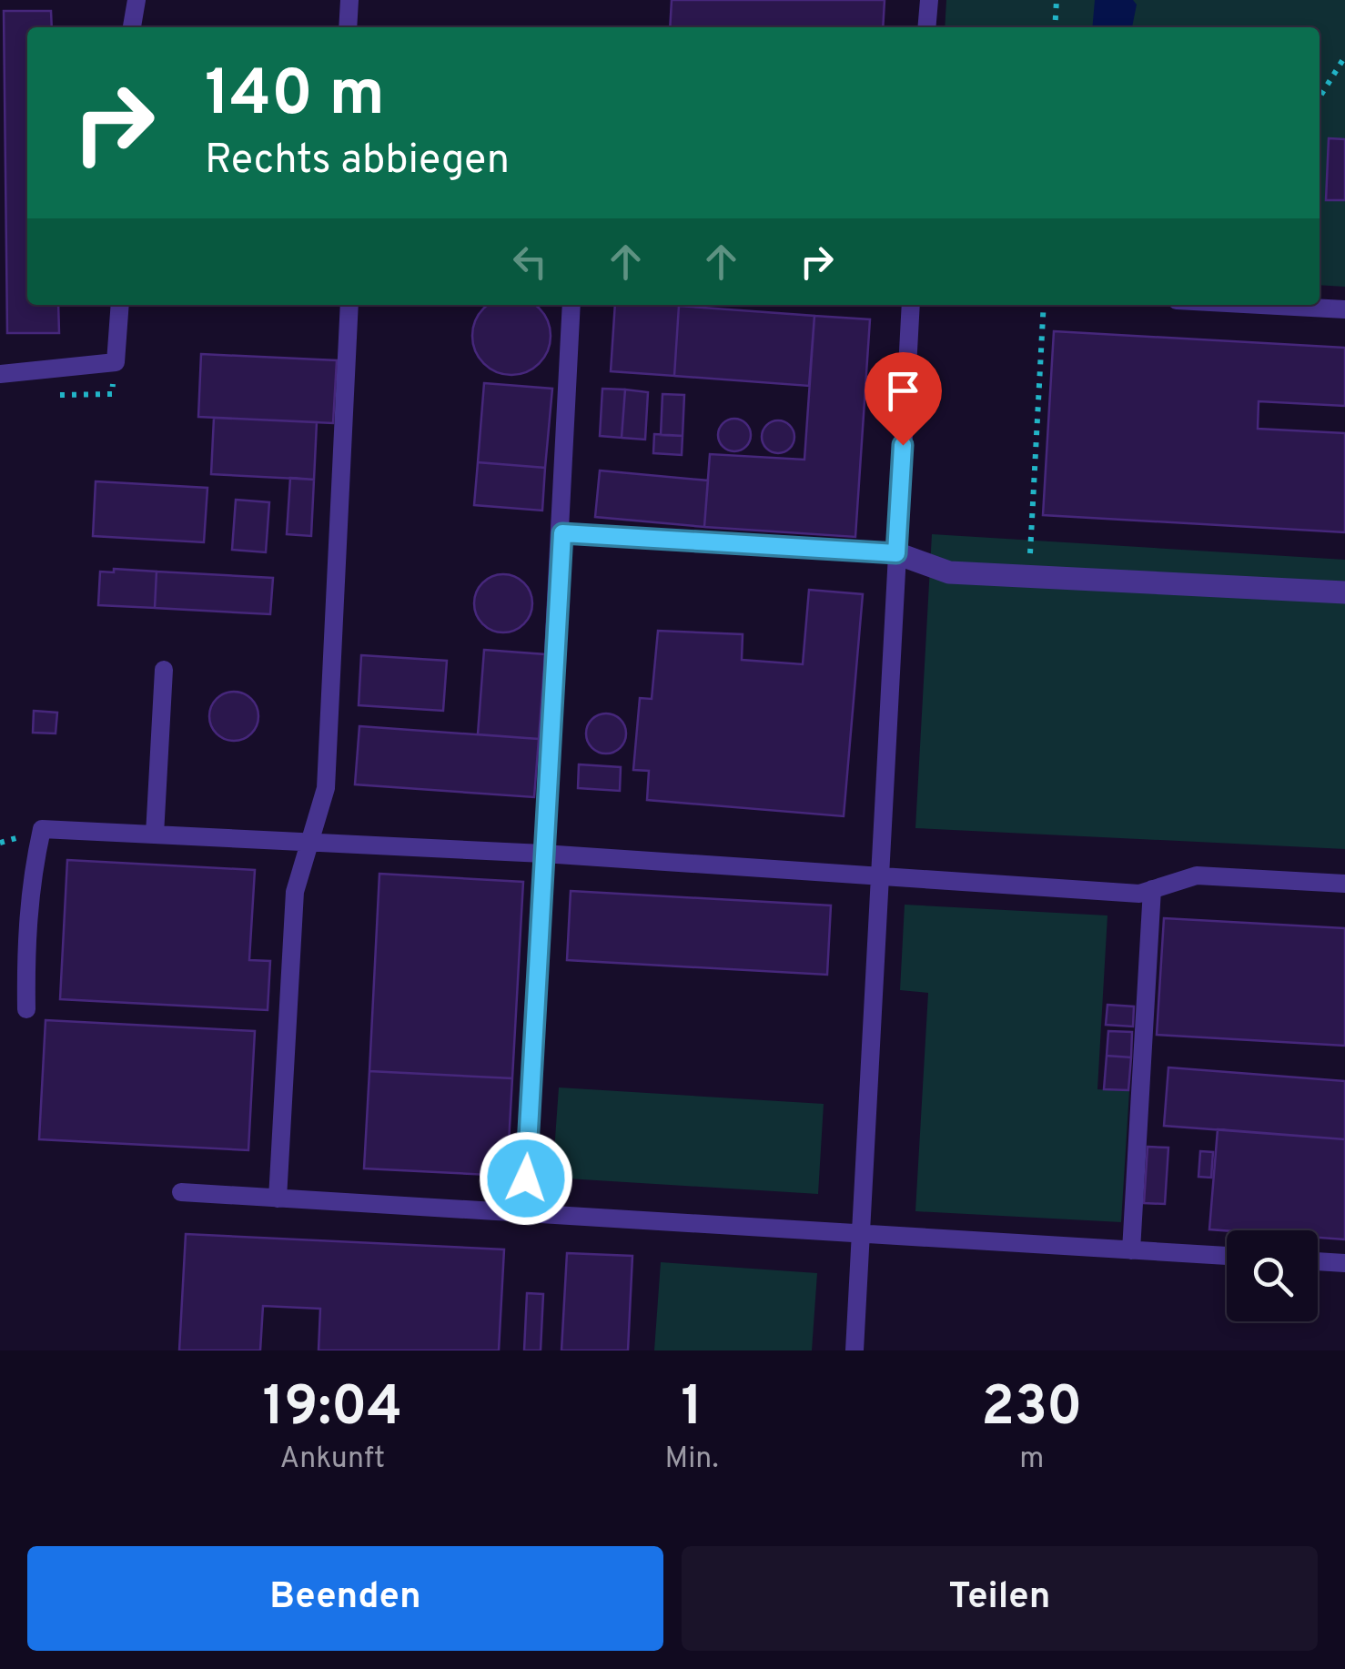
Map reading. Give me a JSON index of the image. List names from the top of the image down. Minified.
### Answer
{"page":{"turn":["140 m","Rechts abbiegen"],"eta":["19:04","Ankunft","1","Min.","230","m"],"buttons":["Beenden","Teilen"]}}
